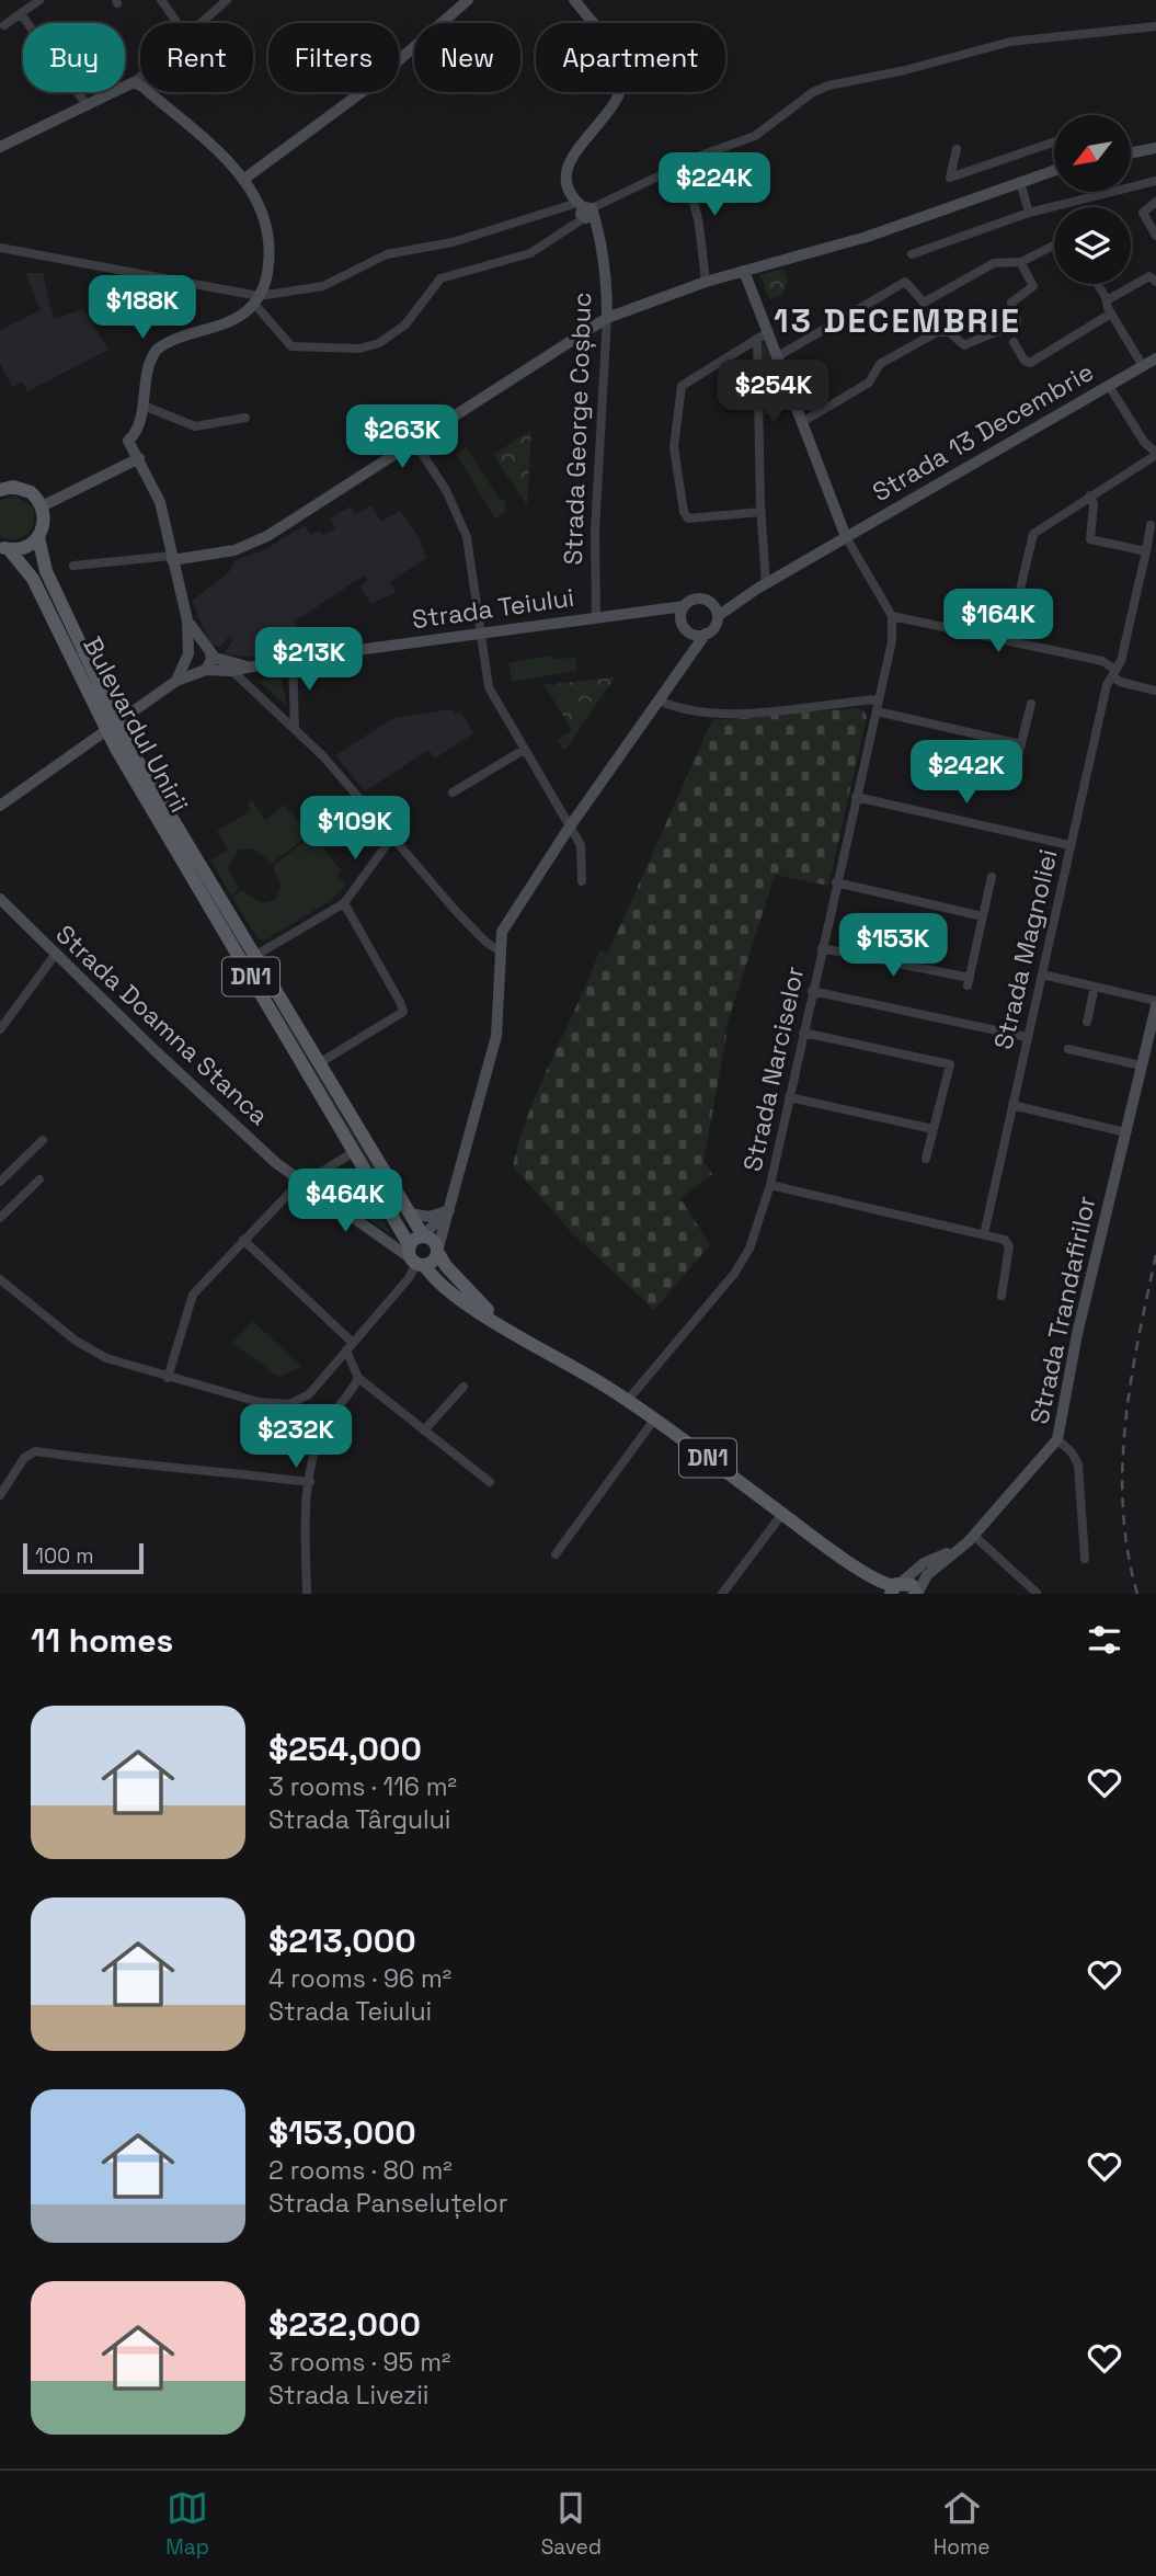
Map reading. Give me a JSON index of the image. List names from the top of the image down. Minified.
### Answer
{"streets":{"main road":["Bulevardul Unirii","DN1","Strada Doamna Stanca"],"street":["Strada George Coșbuc","Strada 13 Decembrie","Strada Teiului","Strada Magnoliei","Strada Narciselor","Strada Trandafirilor"]},"crossings":[["Strada George Coșbuc","Strada Teiului"],["Strada 13 Decembrie","Strada Teiului"],["Bulevardul Unirii","DN1"],["Bulevardul Unirii","Strada Doamna Stanca"],["DN1","Strada Doamna Stanca"],["Strada Doamna Stanca","Strada Narciselor"]],"districts":["13 DECEMBRIE"],"scale_bar":"100 m","north":"bottom left","page":{"chip":["Buy","Rent","Filters","New","Apartment"],"price":["$224K","$188K","$254K","$263K","$164K","$213K","$242K","$109K","$153K","$464K","$232K"],"scale":"100 m","heading":"11 homes","list":[{"name":"$254,000","note":"3 rooms · 116 m² · Strada Târgului"},{"name":"$213,000","note":"4 rooms · 96 m² · Strada Teiului"},{"name":"$153,000","note":"2 rooms · 80 m² · Strada Panseluțelor"},{"name":"$232,000","note":"3 rooms · 95 m² · Strada Livezii"}],"tabs":["Map","Saved","Home"]}}
